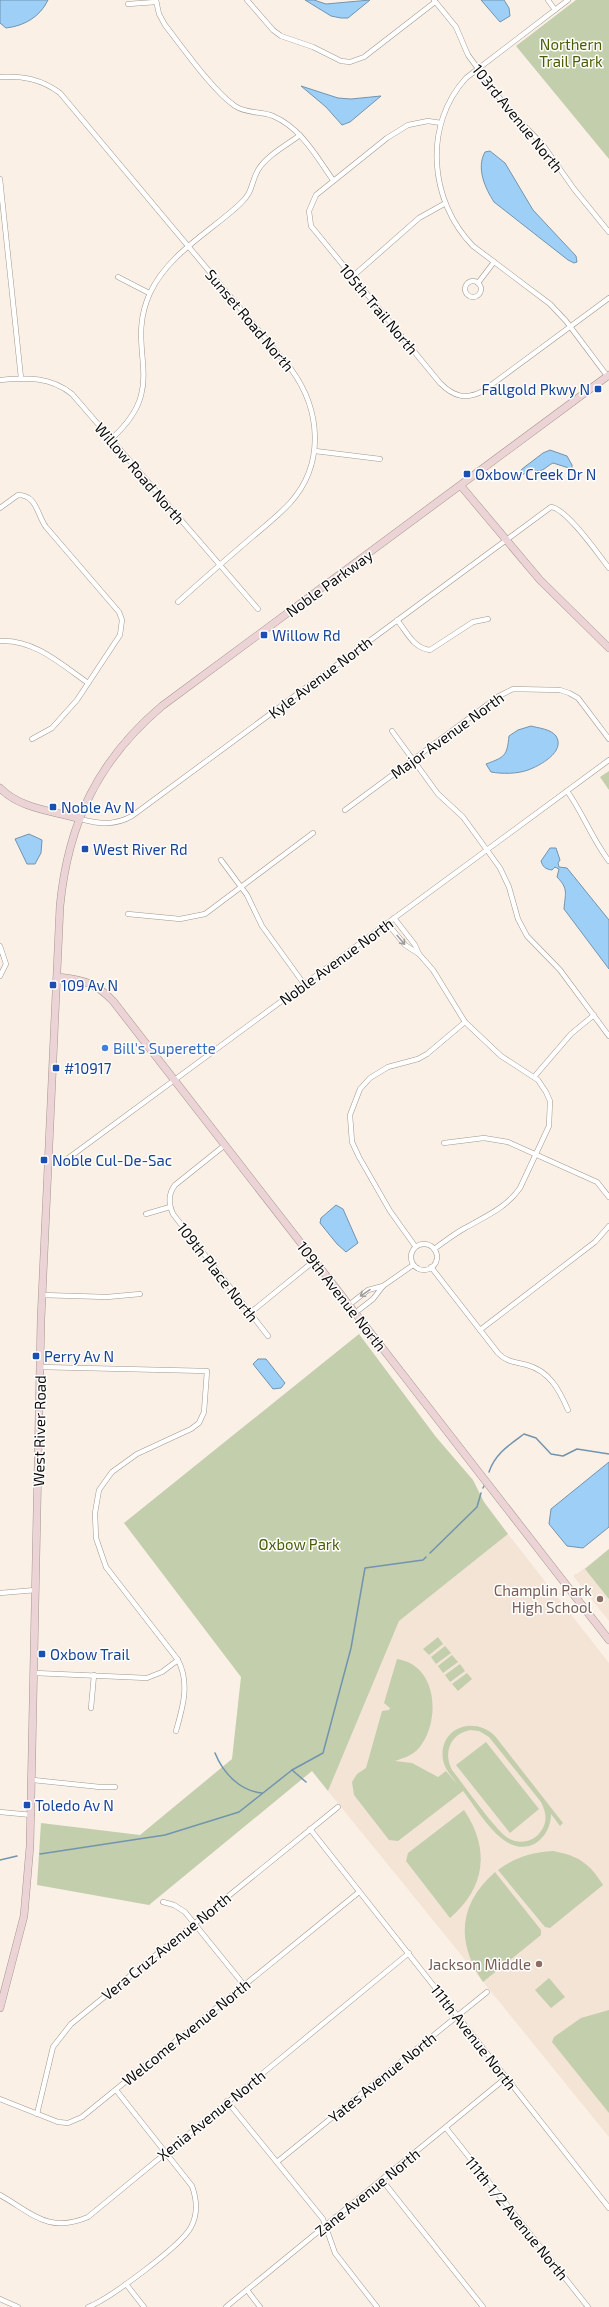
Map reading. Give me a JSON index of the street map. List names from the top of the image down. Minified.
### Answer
{"streets":{"main road":["Noble Parkway","109th Avenue North","West River Road"],"street":["103rd Avenue North","105th Trail North","Sunset Road North","Willow Road North","Kyle Avenue North","Major Avenue North","Noble Avenue North","109th Place North","Vera Cruz Avenue North","Welcome Avenue North","111th Avenue North","Yates Avenue North","Xenia Avenue North","Zane Avenue North","111th 1/2 Avenue North"]},"crossings":[["Sunset Road North","Willow Road North"],["Noble Parkway","Kyle Avenue North"],["Noble Parkway","West River Road"],["Kyle Avenue North","West River Road"],["Noble Avenue North","109th Avenue North"],["109th Avenue North","West River Road"],["Vera Cruz Avenue North","Welcome Avenue North"],["Vera Cruz Avenue North","111th Avenue North"],["Welcome Avenue North","111th Avenue North"],["111th Avenue North","Yates Avenue North"],["111th Avenue North","Xenia Avenue North"],["111th Avenue North","Zane Avenue North"],["Zane Avenue North","111th 1/2 Avenue North"]],"parks":["Northern Trail Park","Oxbow Park"],"places":{"transit":["Fallgold Pkwy N","Oxbow Creek Dr N","Willow Rd","Noble Av N","West River Rd","109 Av N","#10917","Noble Cul-De-Sac","Perry Av N","Oxbow Trail","Toledo Av N"],"other":["Bill's Superette","Champlin Park High School","Jackson Middle"]}}
